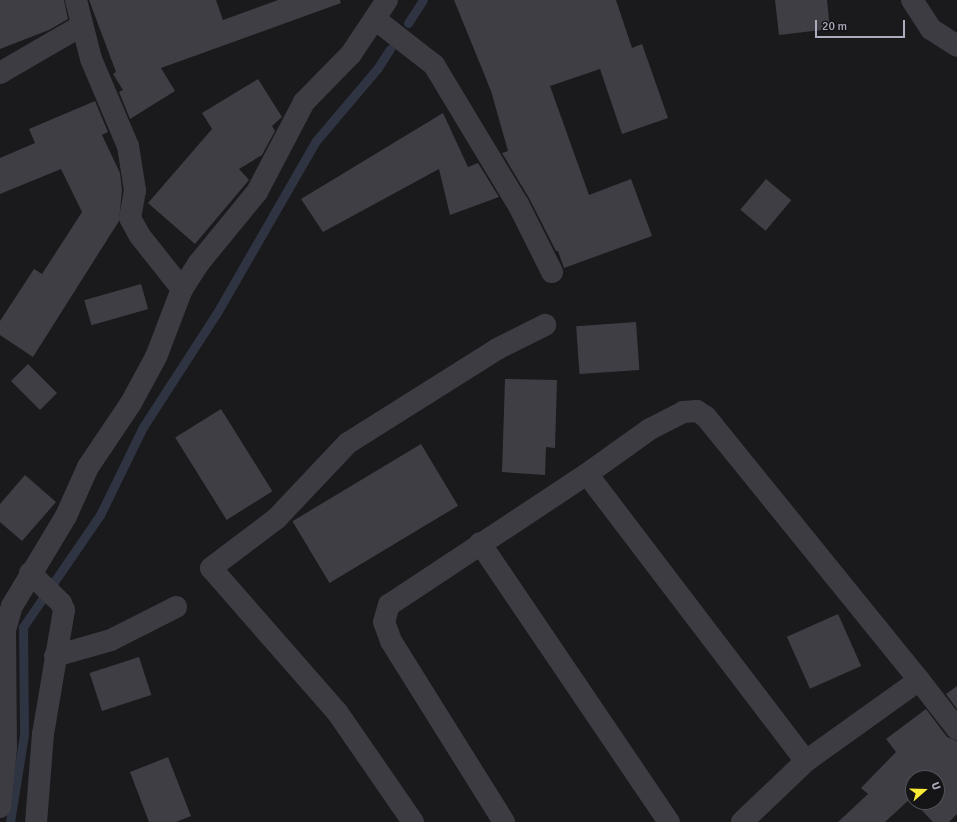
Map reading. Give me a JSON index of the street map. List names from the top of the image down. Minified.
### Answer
{"scale_bar":"20 m","north":"right"}
